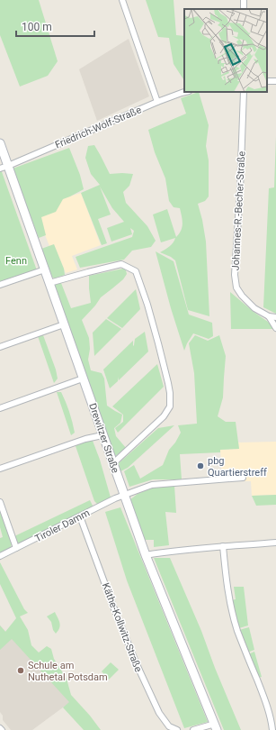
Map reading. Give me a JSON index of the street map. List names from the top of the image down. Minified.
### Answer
{"streets":{"street":["Friedrich-Wolf-Straße","Johannes-R.-Becher-Straße","Drewitzer Straße","Tiroler Damm","Käthe-Kollwitz-Straße"]},"crossings":[["Friedrich-Wolf-Straße","Drewitzer Straße"],["Drewitzer Straße","Tiroler Damm"],["Tiroler Damm","Käthe-Kollwitz-Straße"]],"parks":["Fenn"],"places":["pbg Quartierstreff","Schule am Nuthetal Potsdam"],"scale_bar":"100 m"}
